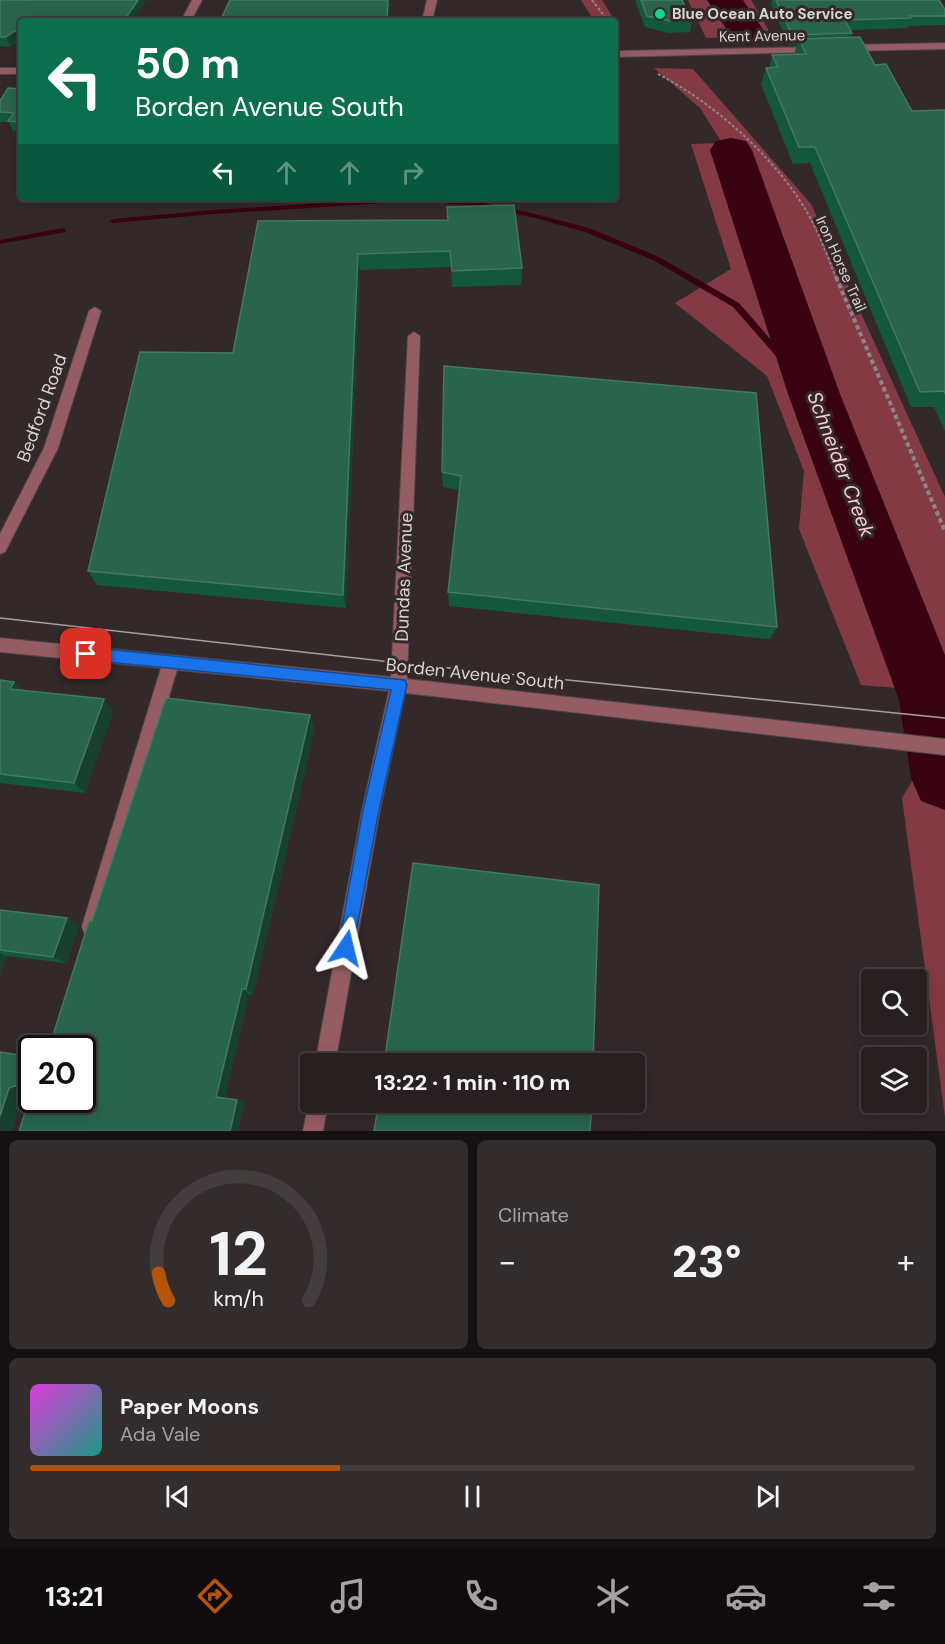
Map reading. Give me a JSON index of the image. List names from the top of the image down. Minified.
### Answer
{"streets":{"street":["Kent Avenue","Bedford Road","Dundas Avenue","Borden Avenue South"],"path":["Iron Horse Trail"]},"crossings":[["Dundas Avenue","Borden Avenue South"]],"water":["Schneider Creek"],"places":["Blue Ocean Auto Service"],"page":{"turn":["50 m","Borden Avenue South"],"limit":"20","trip":"13:22 · 1 min · 110 m","tile":"Climate","heat":["−","23°","+"],"song":["Paper Moons","Ada Vale"],"tabs":"13:21","gauge":["12","km/h"]}}
